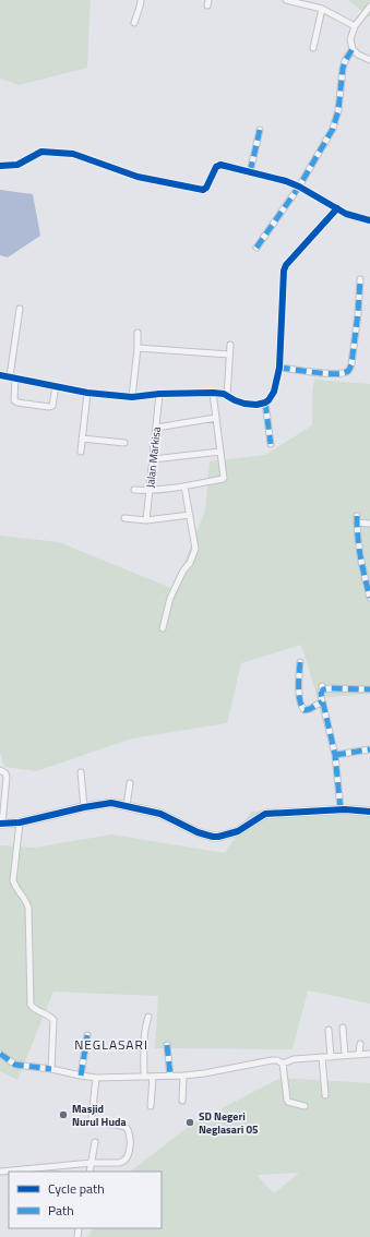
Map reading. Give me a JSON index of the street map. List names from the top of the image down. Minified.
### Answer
{"streets":{"street":["Jalan Markisa"]},"districts":["NEGLASARI"],"places":["Masjid Nurul Huda","SD Negeri Neglasari 05"],"legend":["Cycle path","Path"]}
